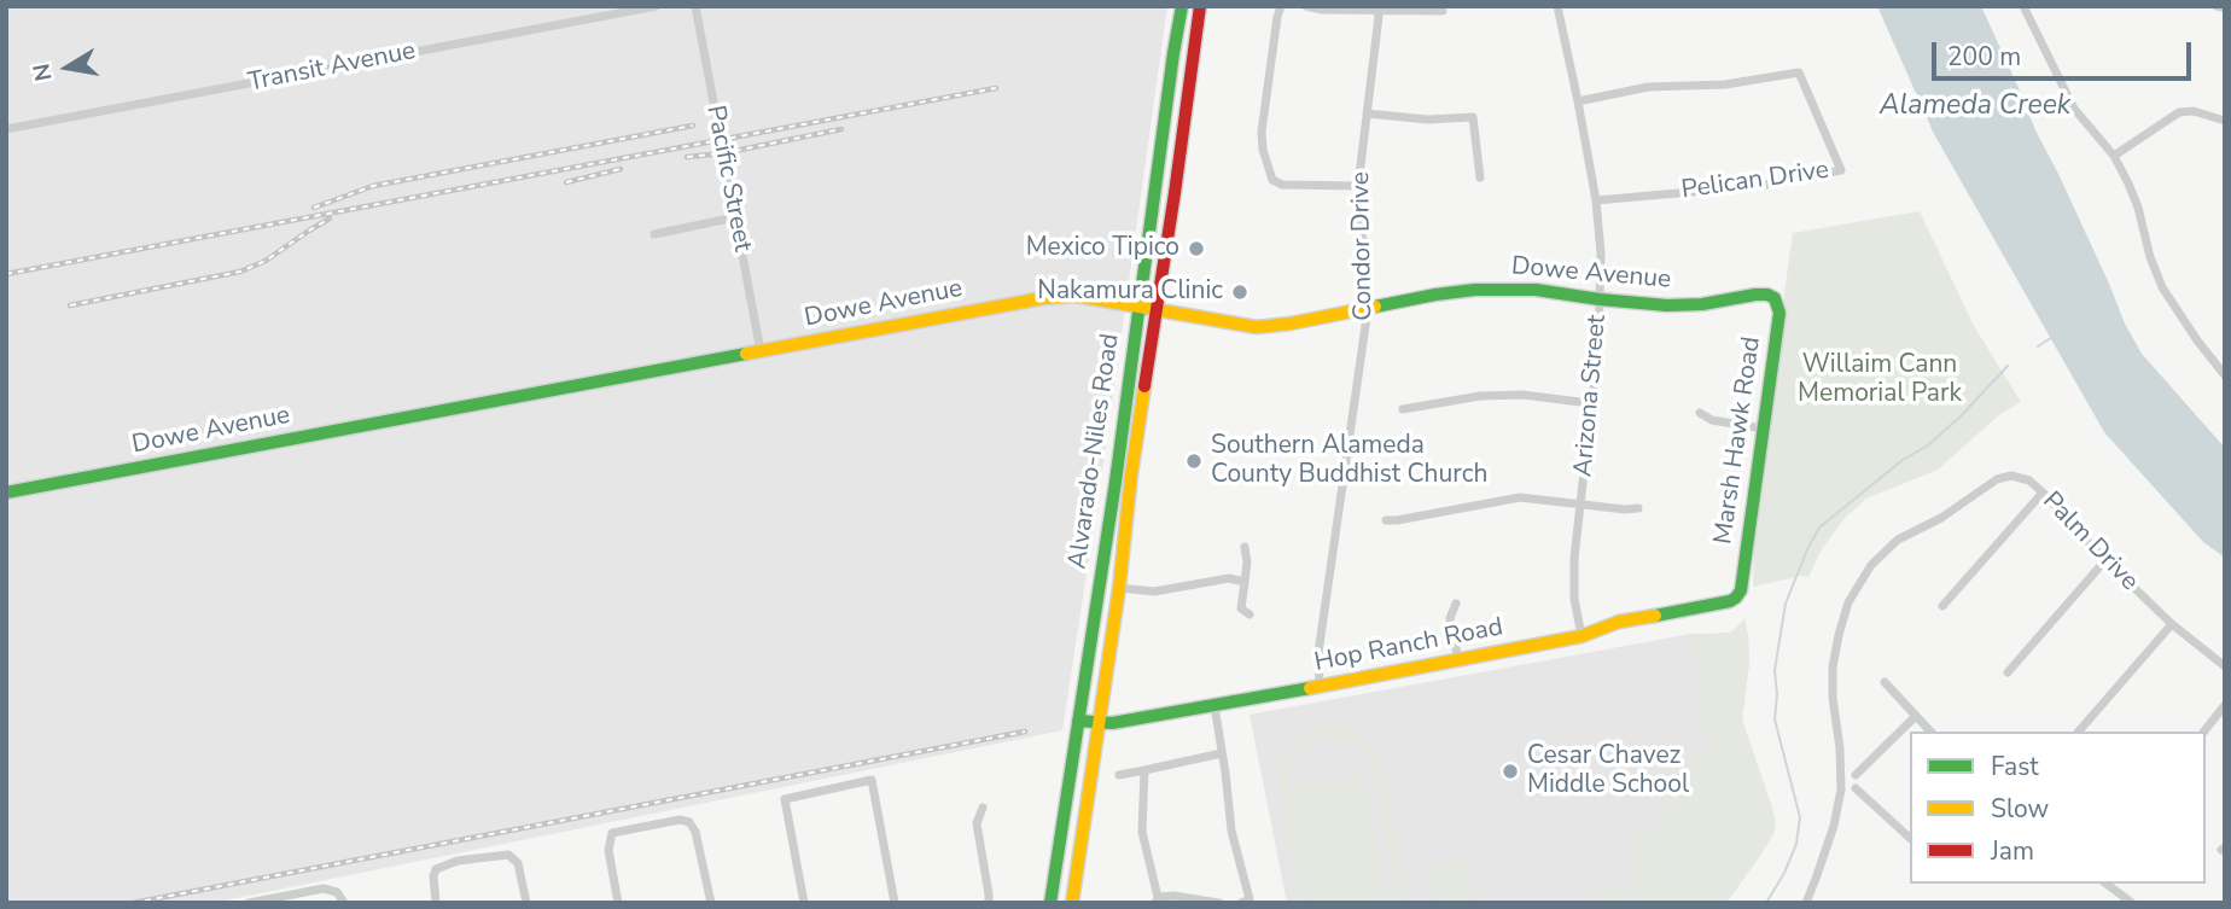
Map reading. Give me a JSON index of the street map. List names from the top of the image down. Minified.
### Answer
{"streets":{"street":["Transit Avenue","Pacific Street","Pelican Drive","Condor Drive","Dowe Avenue","Arizona Street","Marsh Hawk Road","Alvarado-Niles Road","Palm Drive","Hop Ranch Road"]},"crossings":[["Pacific Street","Dowe Avenue"],["Pelican Drive","Arizona Street"],["Condor Drive","Dowe Avenue"],["Condor Drive","Hop Ranch Road"],["Dowe Avenue","Arizona Street"],["Dowe Avenue","Marsh Hawk Road"],["Dowe Avenue","Alvarado-Niles Road"],["Arizona Street","Hop Ranch Road"],["Marsh Hawk Road","Hop Ranch Road"],["Alvarado-Niles Road","Hop Ranch Road"]],"water":["Alameda Creek"],"parks":["Willaim Cann Memorial Park"],"places":["Mexico Tipico","Nakamura Clinic","Southern Alameda County Buddhist Church","Cesar Chavez Middle School"],"legend":["Fast","Slow","Jam"],"scale_bar":"200 m","north":"left"}
